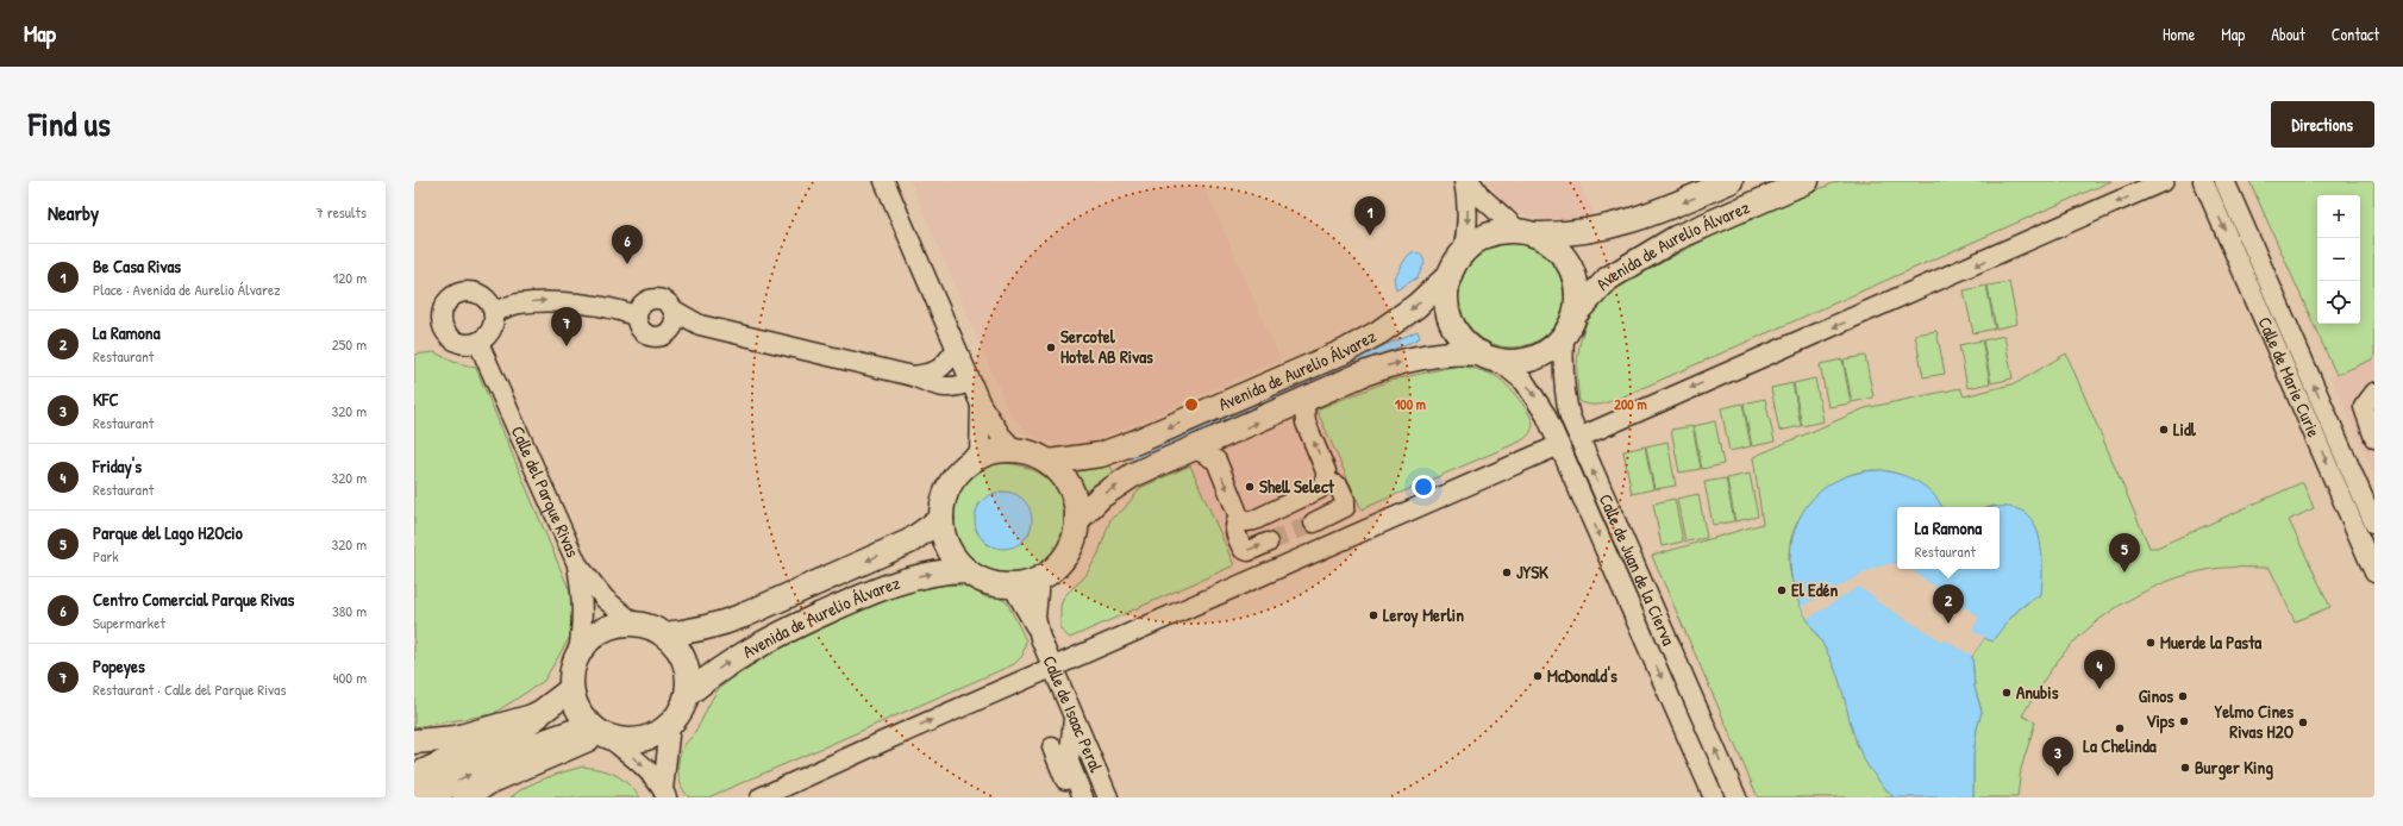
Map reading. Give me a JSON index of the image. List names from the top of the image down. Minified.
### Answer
{"streets":{"main road":["Avenida de Aurelio Álvarez"],"street":["Calle de Marie Curie","Calle del Parque Rivas","Calle de Juan de la Cierva","Calle de Isaac Peral"]},"crossings":[["Avenida de Aurelio Álvarez","Calle del Parque Rivas"],["Avenida de Aurelio Álvarez","Calle de Juan de la Cierva"],["Avenida de Aurelio Álvarez","Calle de Isaac Peral"]],"places":["Sercotel Hotel AB Rivas","Lidl","Shell Select","JYSK","El Edén","Leroy Merlin","Muerde la Pasta","McDonald's","Anubis","Ginos","Vips","Yelmo Cines Rivas H2O","La Chelinda","Burger King"],"page":{"header":"Map","nav":["Home","Map","About","Contact"],"title":"Find us","buttons":"Directions","heading":["Nearby","7 results"],"map_buttons":["+","−"],"pins":["1","6","7","5","2","4","3"],"list":[{"mark":"1","name":"Be Casa Rivas","note":"Place · Avenida de Aurelio Álvarez","value":"120 m"},{"mark":"2","name":"La Ramona","note":"Restaurant","value":"250 m"},{"mark":"3","name":"KFC","note":"Restaurant","value":"320 m"},{"mark":"4","name":"Friday's","note":"Restaurant","value":"320 m"},{"mark":"5","name":"Parque del Lago H2Ocio","note":"Park","value":"320 m"},{"mark":"6","name":"Centro Comercial Parque Rivas","note":"Supermarket","value":"380 m"},{"mark":"7","name":"Popeyes","note":"Restaurant · Calle del Parque Rivas","value":"400 m"}],"popup":["La Ramona","Restaurant"]},"rings":["100 m","200 m"]}
